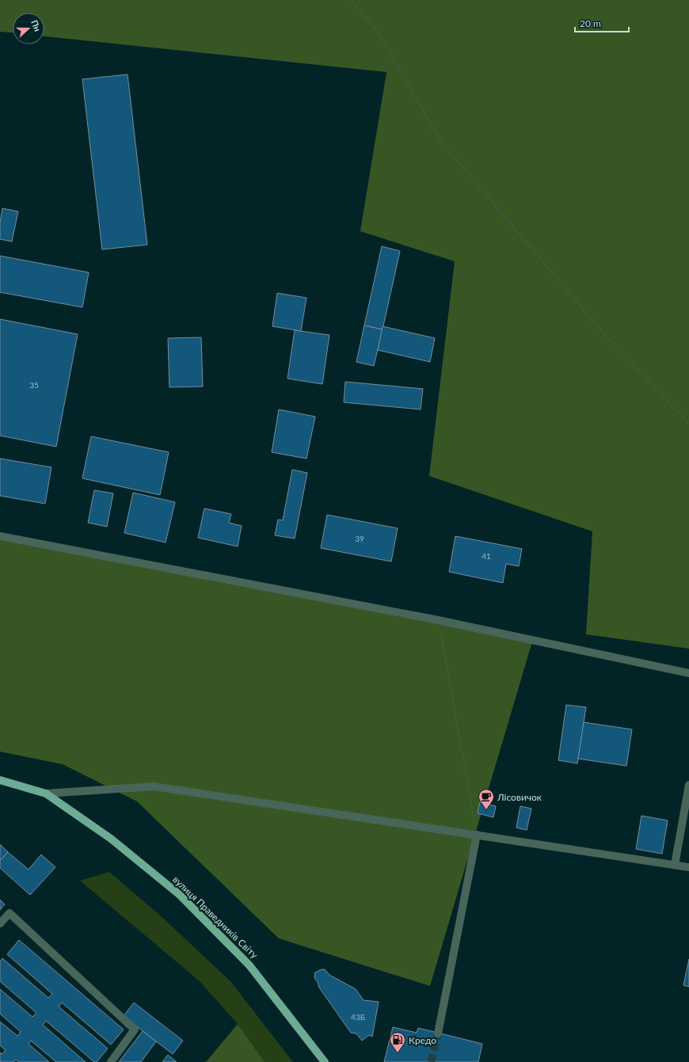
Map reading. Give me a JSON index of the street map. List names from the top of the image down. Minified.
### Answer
{"streets":{"main road":["вулиця Праведників Світу"]},"places":{"cafe":["Лісовичок"],"fuel station":["Кредо"]},"house_numbers":["35","39","41","43Б"],"scale_bar":"20 m","north":"right"}
